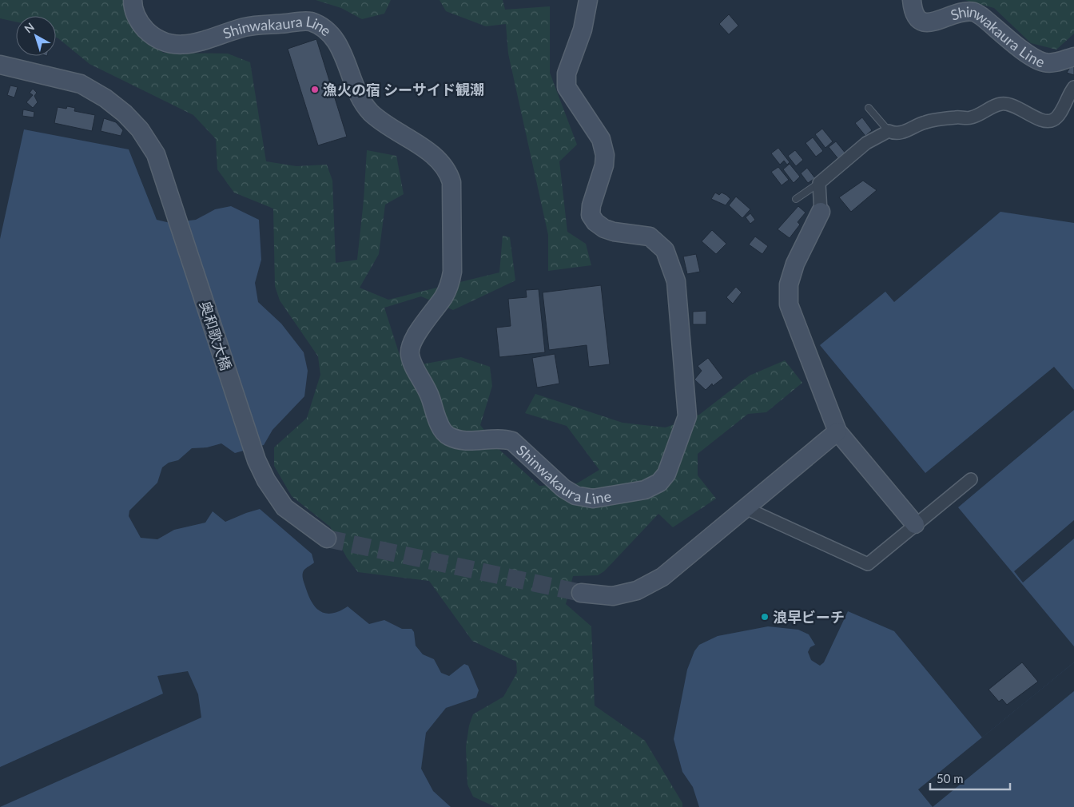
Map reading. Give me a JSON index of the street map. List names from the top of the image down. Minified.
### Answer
{"streets":{"main road":["Shinwakaura Line","奥和歌大橋"]},"places":["漁火の宿 シーサイド観潮","浪早ビーチ"],"scale_bar":"50 m","north":"top left"}
